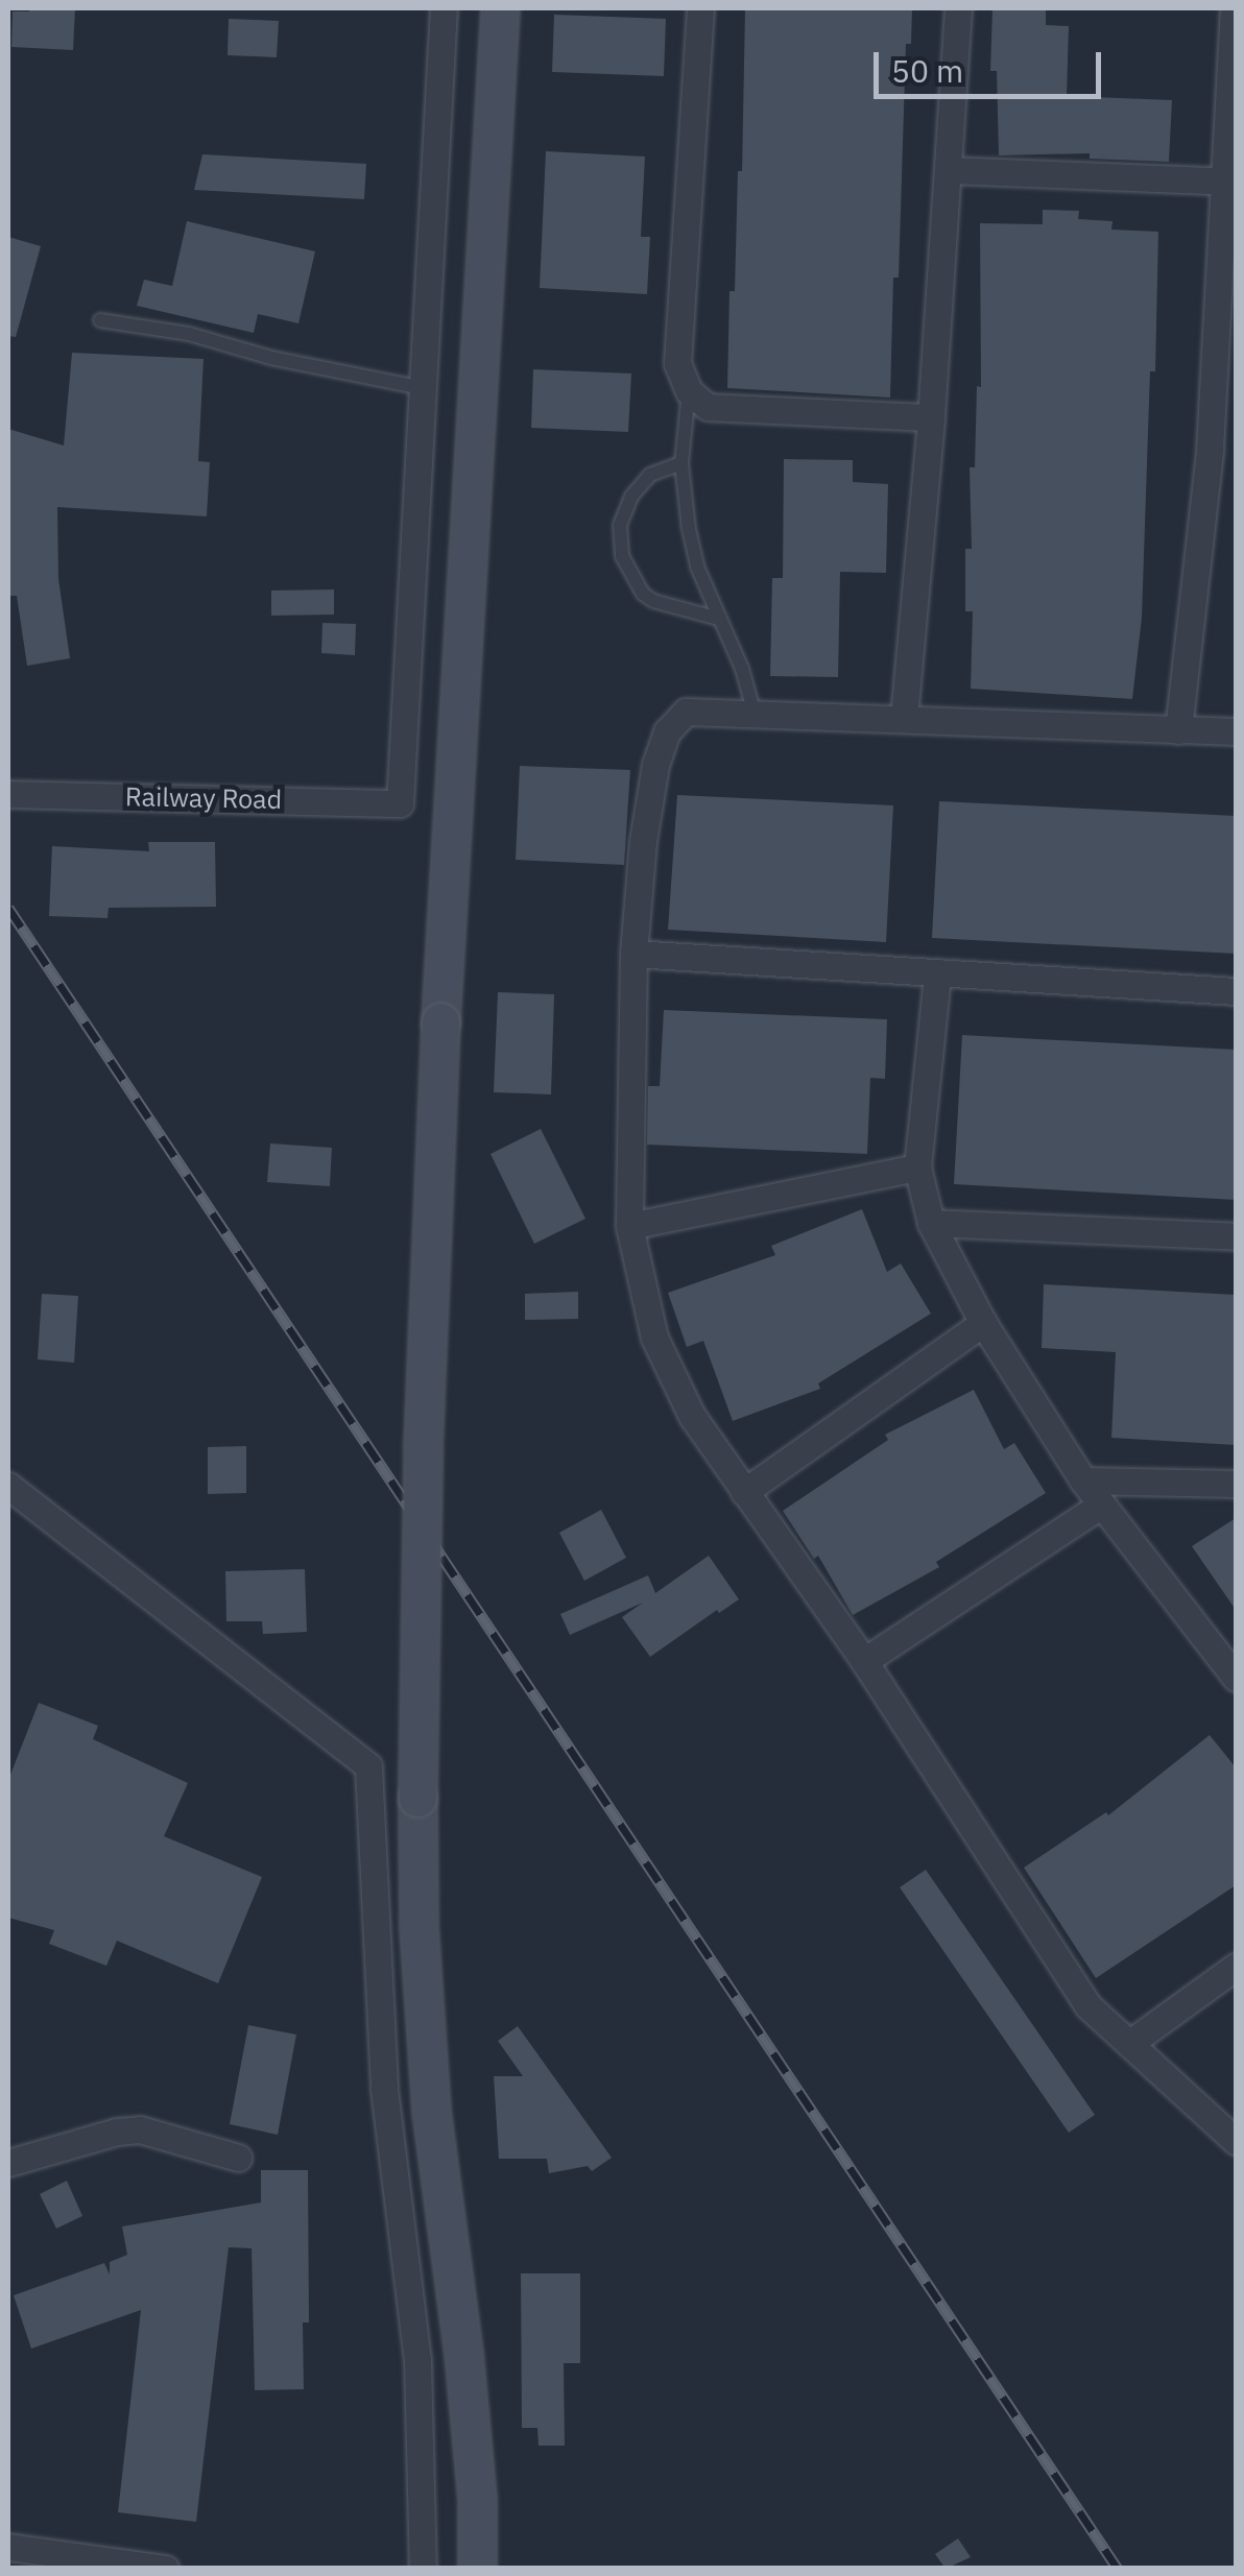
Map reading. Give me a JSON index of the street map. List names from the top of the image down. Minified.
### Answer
{"streets":{"street":["Railway Road"]},"scale_bar":"50 m"}
